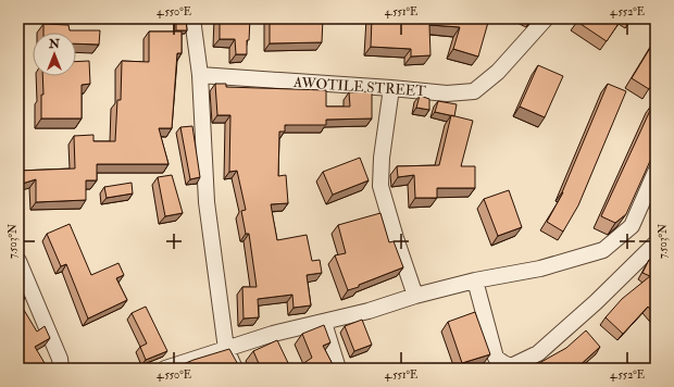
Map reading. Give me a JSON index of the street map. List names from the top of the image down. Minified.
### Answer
{"streets":{"street":["AWOTILE STREET"]},"north":"top","coordinates":["4.550°E","4.551°E","4.552°E","7.503°N"]}
